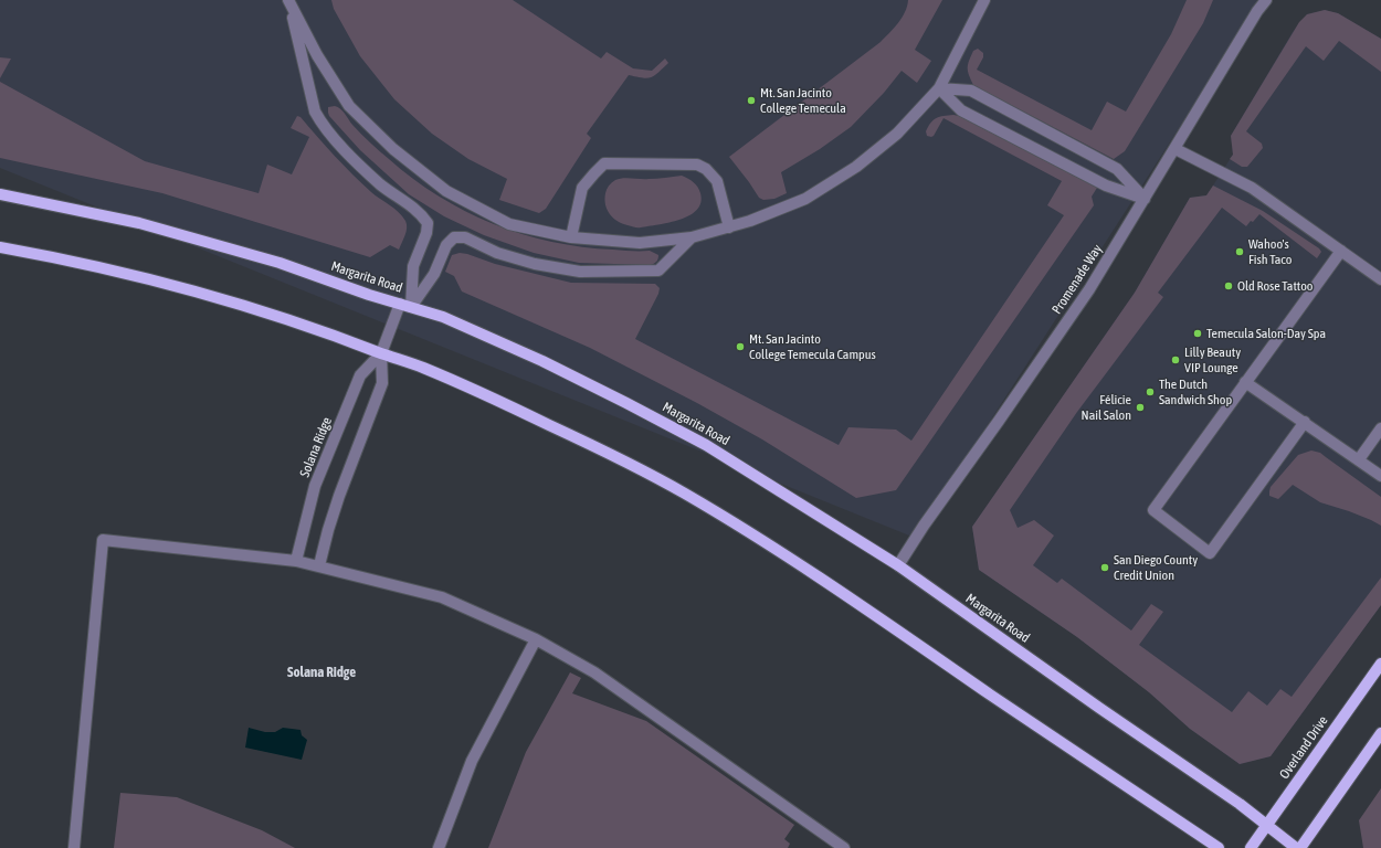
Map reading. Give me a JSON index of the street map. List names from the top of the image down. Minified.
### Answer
{"streets":{"main road":["Margarita Road","Overland Drive"],"street":["Promenade Way","Solana Ridge"]},"crossings":[["Margarita Road","Promenade Way"],["Margarita Road","Solana Ridge"],["Margarita Road","Overland Drive"]],"districts":["Solana Ridge"],"places":["Mt. San Jacinto College Temecula","Wahoo's Fish Taco","Old Rose Tattoo","Temecula Salon-Day Spa","Mt. San Jacinto College Temecula Campus","Lilly Beauty VIP Lounge","The Dutch Sandwich Shop","Félicie Nail Salon","San Diego County Credit Union"]}
